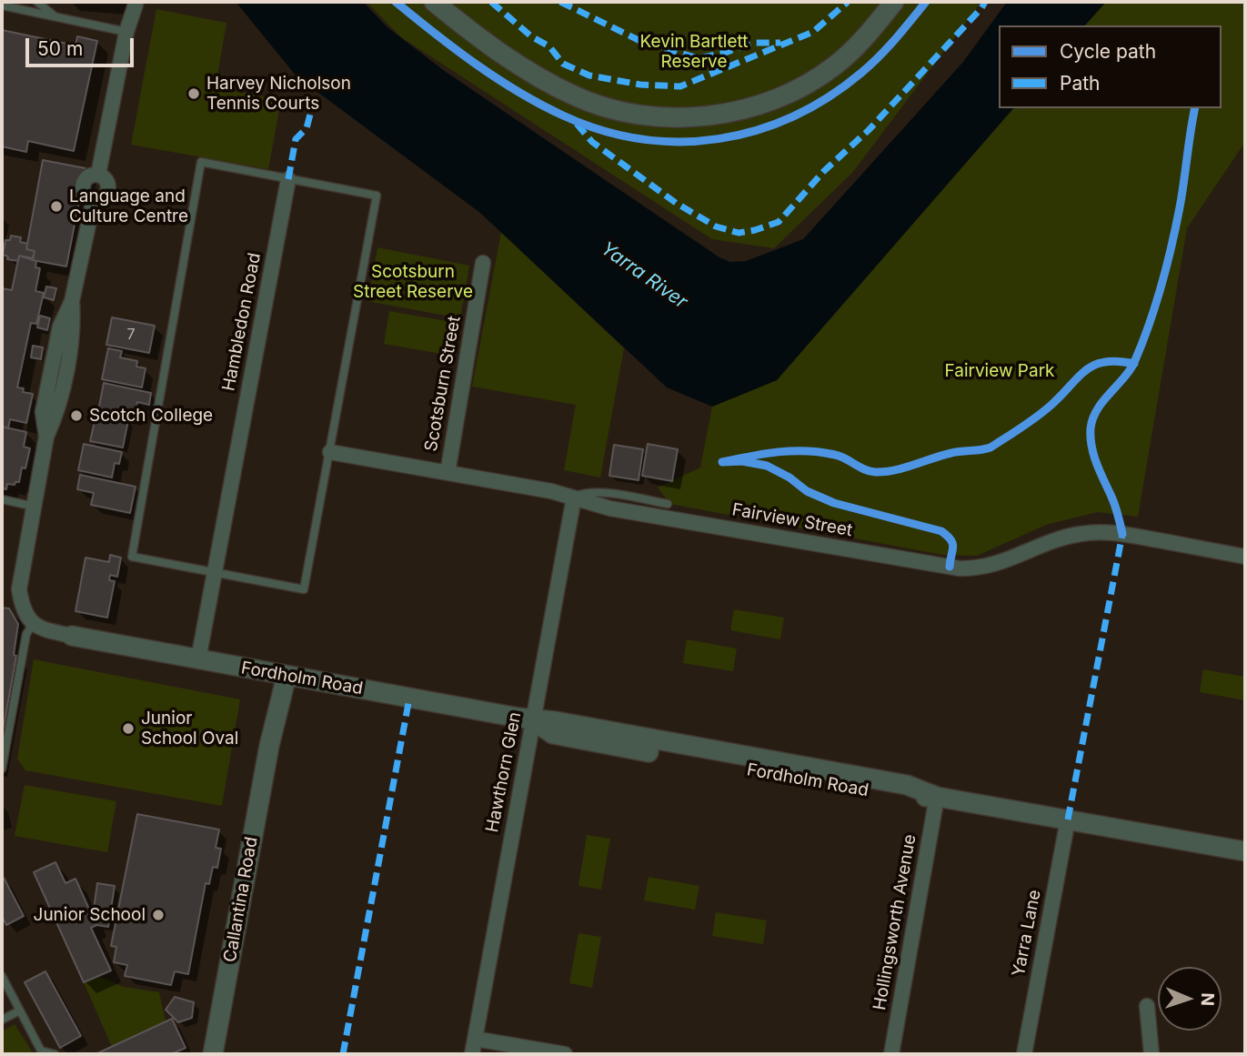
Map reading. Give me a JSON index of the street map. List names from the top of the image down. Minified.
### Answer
{"streets":{"street":["Hambledon Road","Scotsburn Street","Fairview Street","Fordholm Road","Hawthorn Glen","Callantina Road","Hollingsworth Avenue","Yarra Lane"]},"crossings":[["Hambledon Road","Fordholm Road"],["Scotsburn Street","Fairview Street"],["Fairview Street","Hawthorn Glen"],["Fordholm Road","Hawthorn Glen"],["Fordholm Road","Callantina Road"],["Fordholm Road","Hollingsworth Avenue"],["Fordholm Road","Yarra Lane"]],"water":["Yarra River"],"parks":["Kevin Bartlett Reserve","Scotsburn Street Reserve","Fairview Park"],"places":["Harvey Nicholson Tennis Courts","Language and Culture Centre","Scotch College","Junior School Oval","Junior School"],"house_numbers":["7"],"legend":["Cycle path","Path"],"scale_bar":"50 m","north":"right"}
